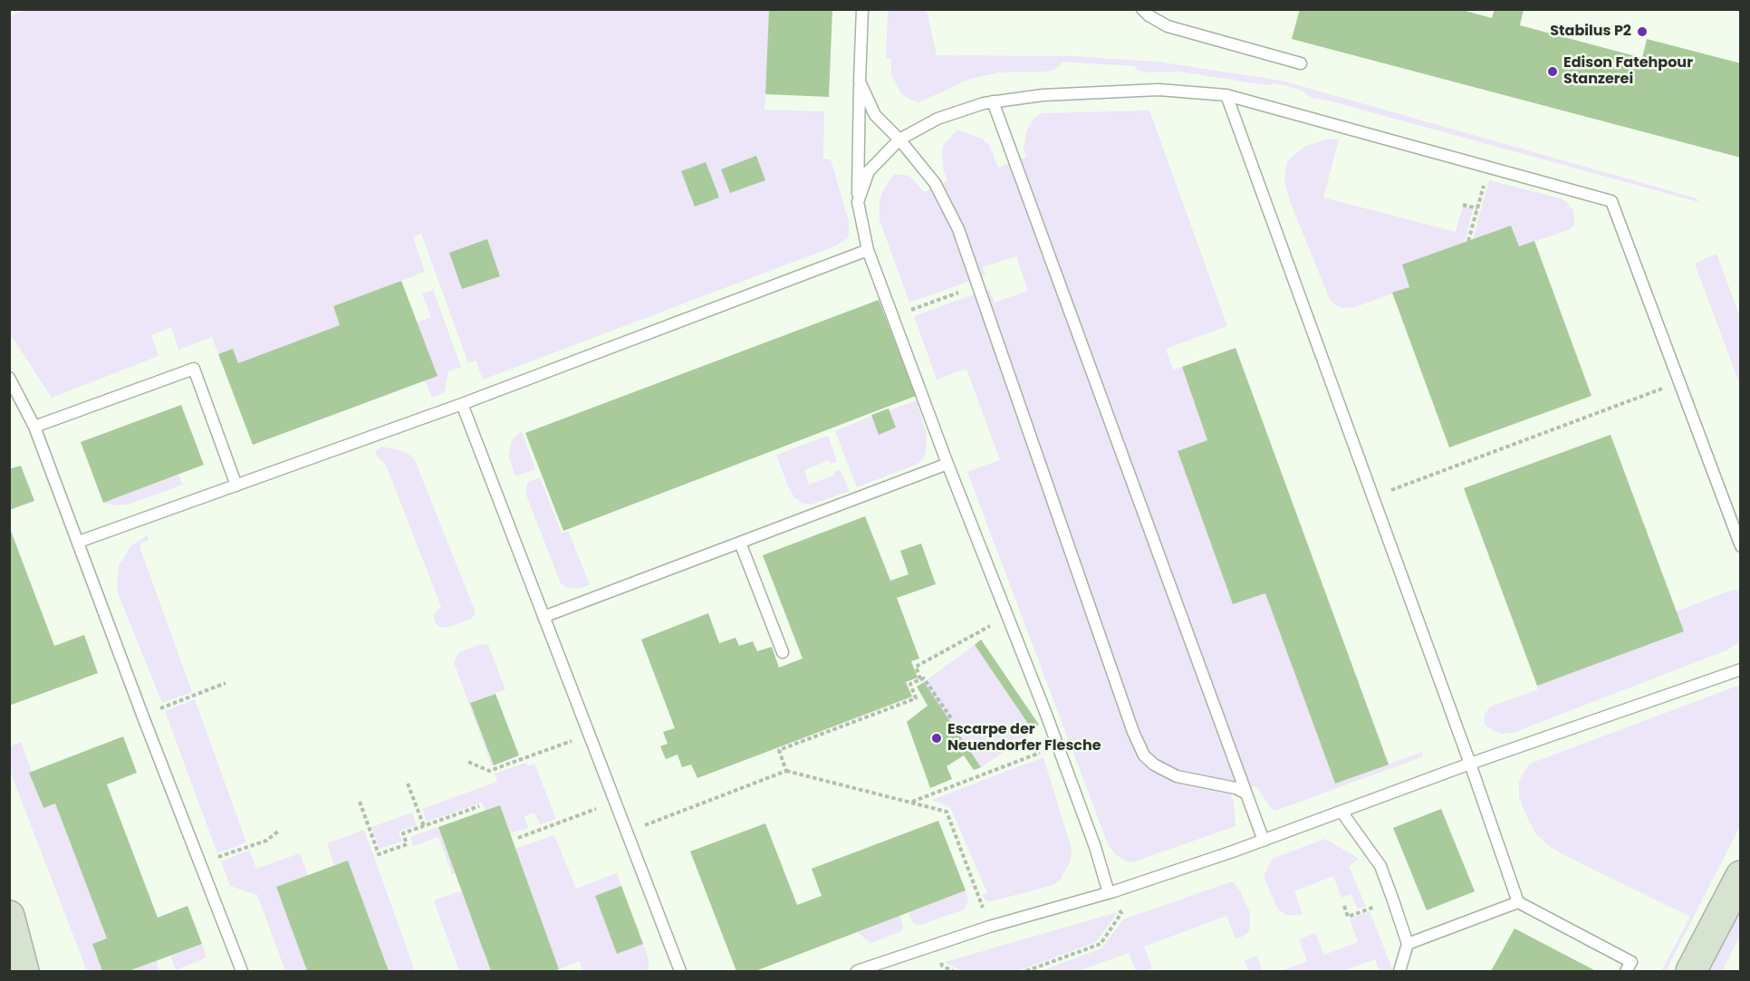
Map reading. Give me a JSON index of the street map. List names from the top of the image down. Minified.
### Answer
{"places":["Stabilus P2","Edison Fatehpour Stanzerei","Escarpe der Neuendorfer Flesche"]}
